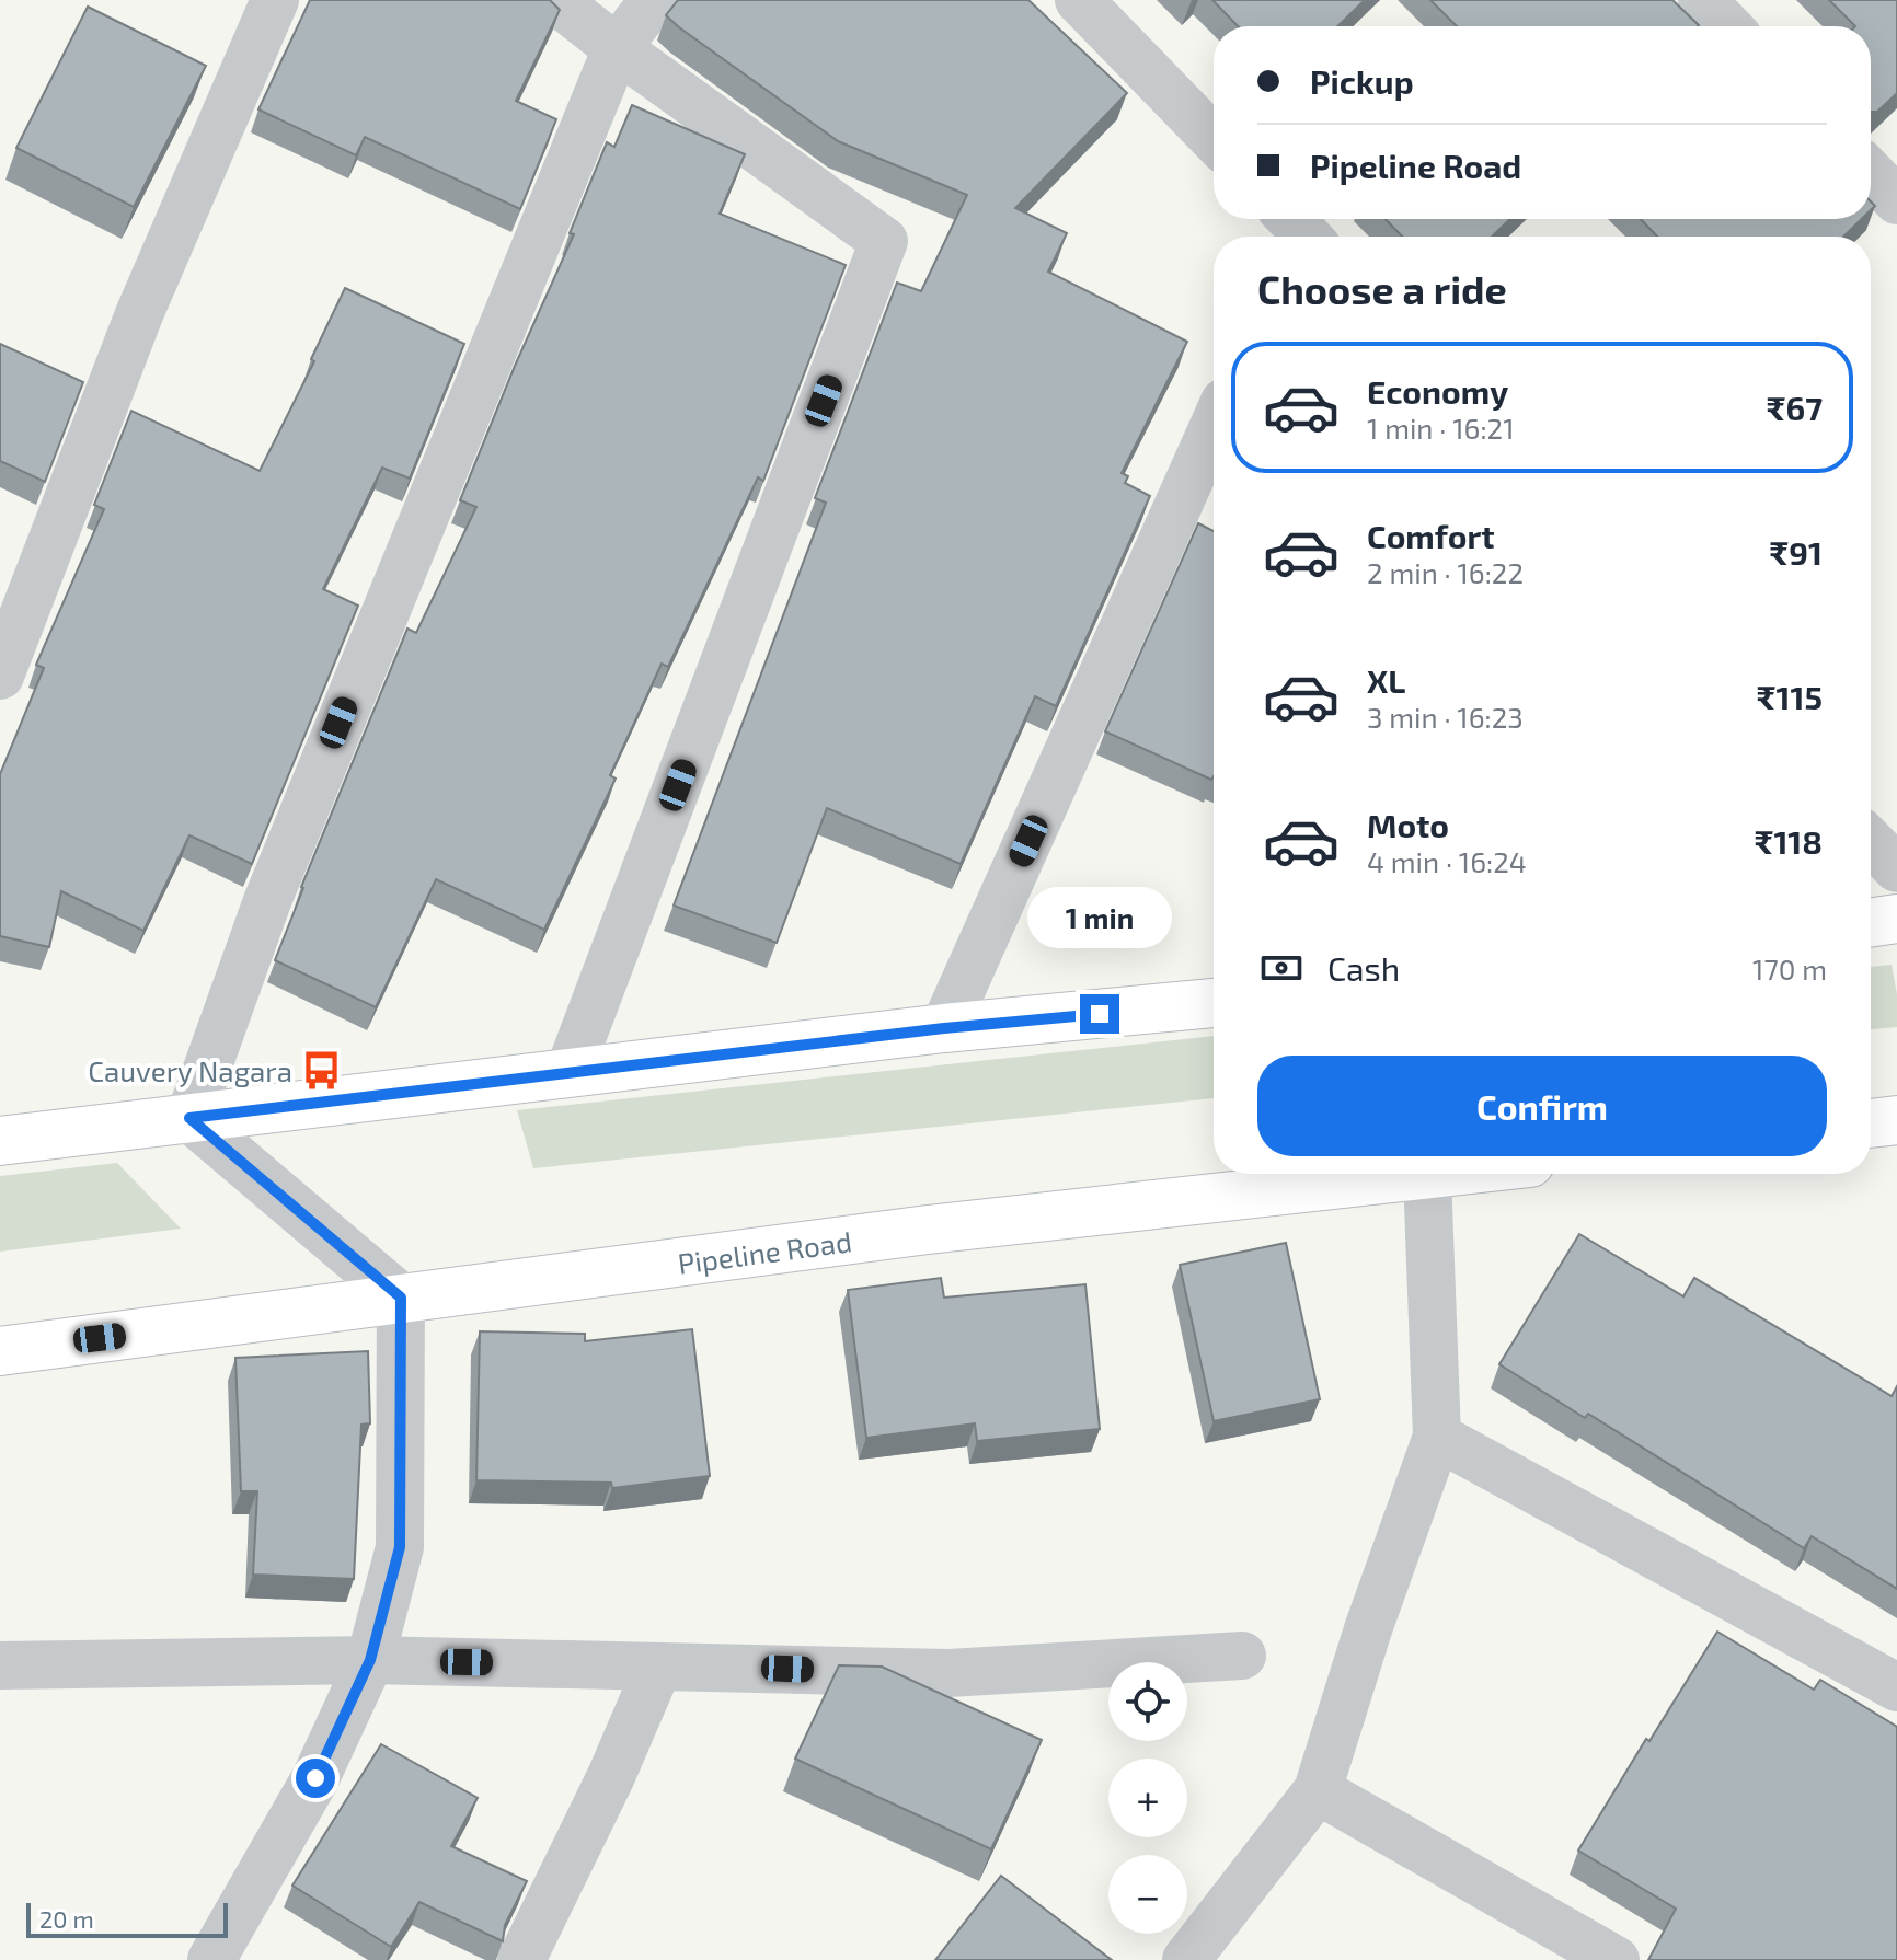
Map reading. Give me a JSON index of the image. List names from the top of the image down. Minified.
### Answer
{"streets":{"main road":["Pipeline Road"]},"places":{"bus stop":["Cauvery Nagara"]},"scale_bar":"20 m","page":{"banner":["Pickup","Pipeline Road"],"heading":"Choose a ride","list":[{"name":"Economy","note":"1 min · 16:21","value":"₹67"},{"name":"Comfort","note":"2 min · 16:22","value":"₹91"},{"name":"XL","note":"3 min · 16:23","value":"₹115"},{"name":"Moto","note":"4 min · 16:24","value":"₹118"}],"bubble":"1 min","pay":["Cash","170 m"],"buttons":"Confirm","map_buttons":["+","−"],"scale":"20 m"}}
